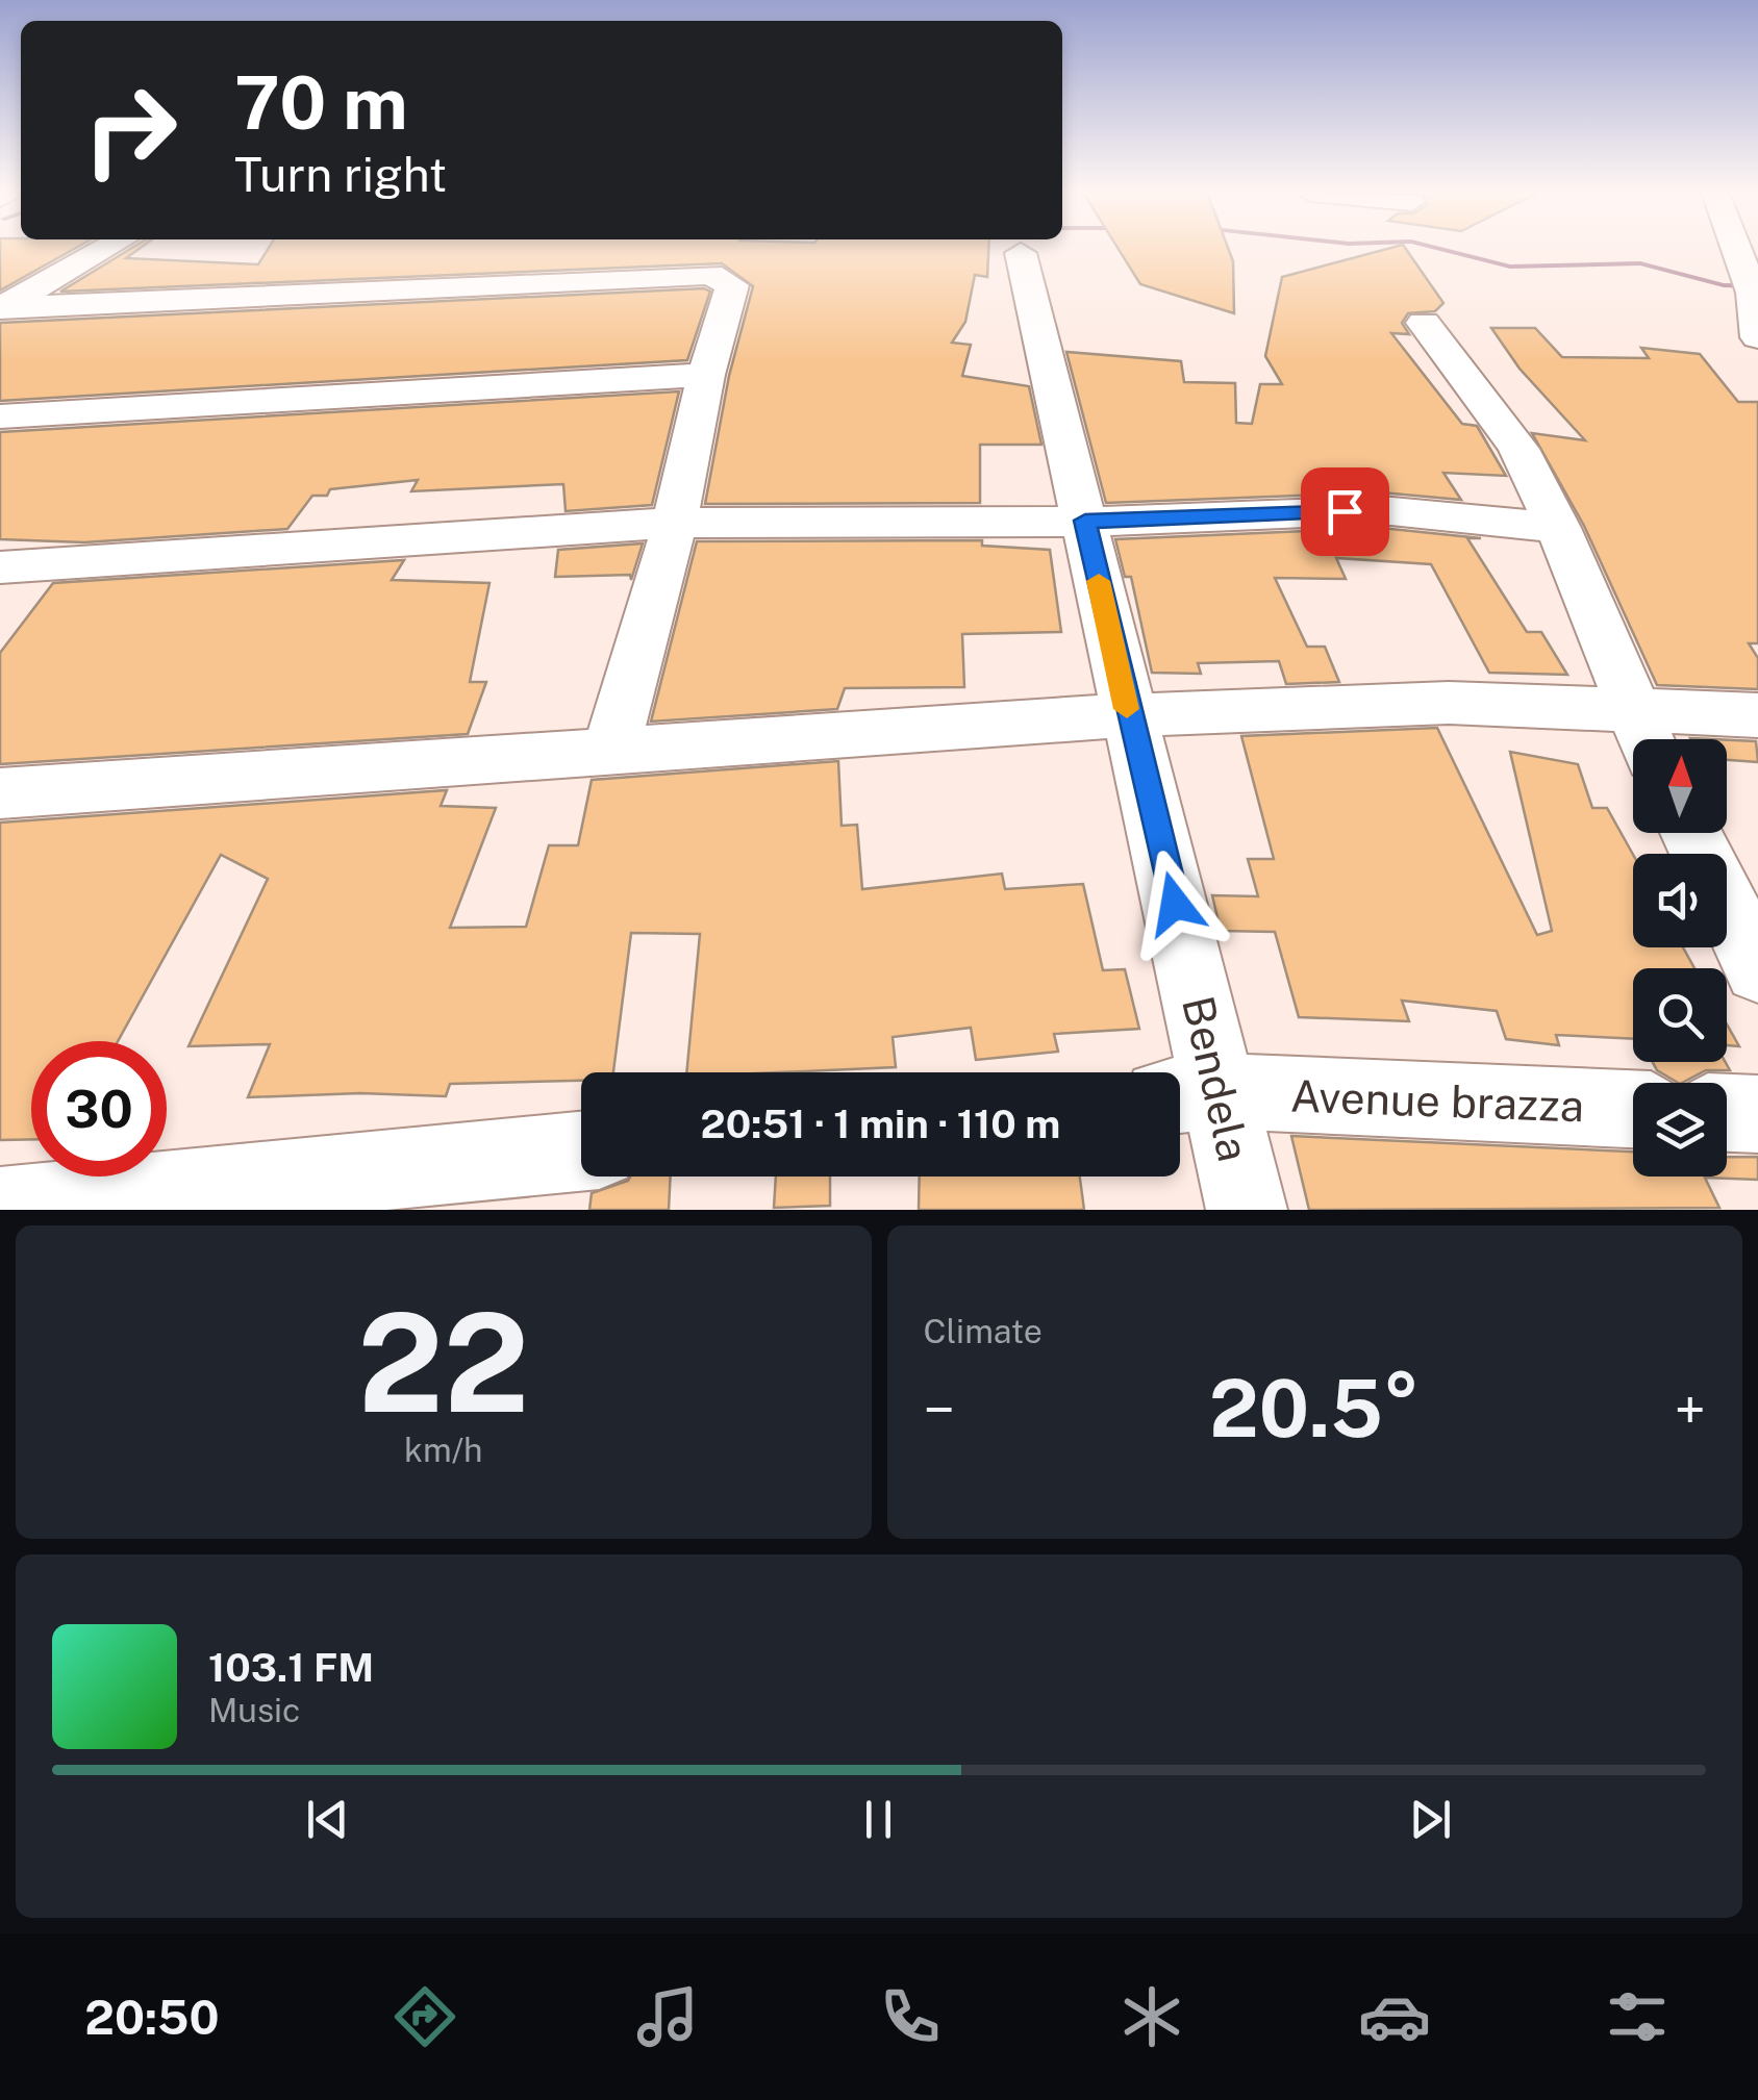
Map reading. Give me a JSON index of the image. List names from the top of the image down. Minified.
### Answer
{"streets":{"street":["Bendela","Avenue brazza"]},"crossings":[["Bendela","Avenue brazza"]],"north":"top","page":{"turn":["70 m","Turn right"],"limit":"30","trip":"20:51 · 1 min · 110 m","tile":[["22","km/h"],"Climate"],"heat":["−","20.5°","+"],"song":["103.1 FM","Music"],"tabs":"20:50"}}
